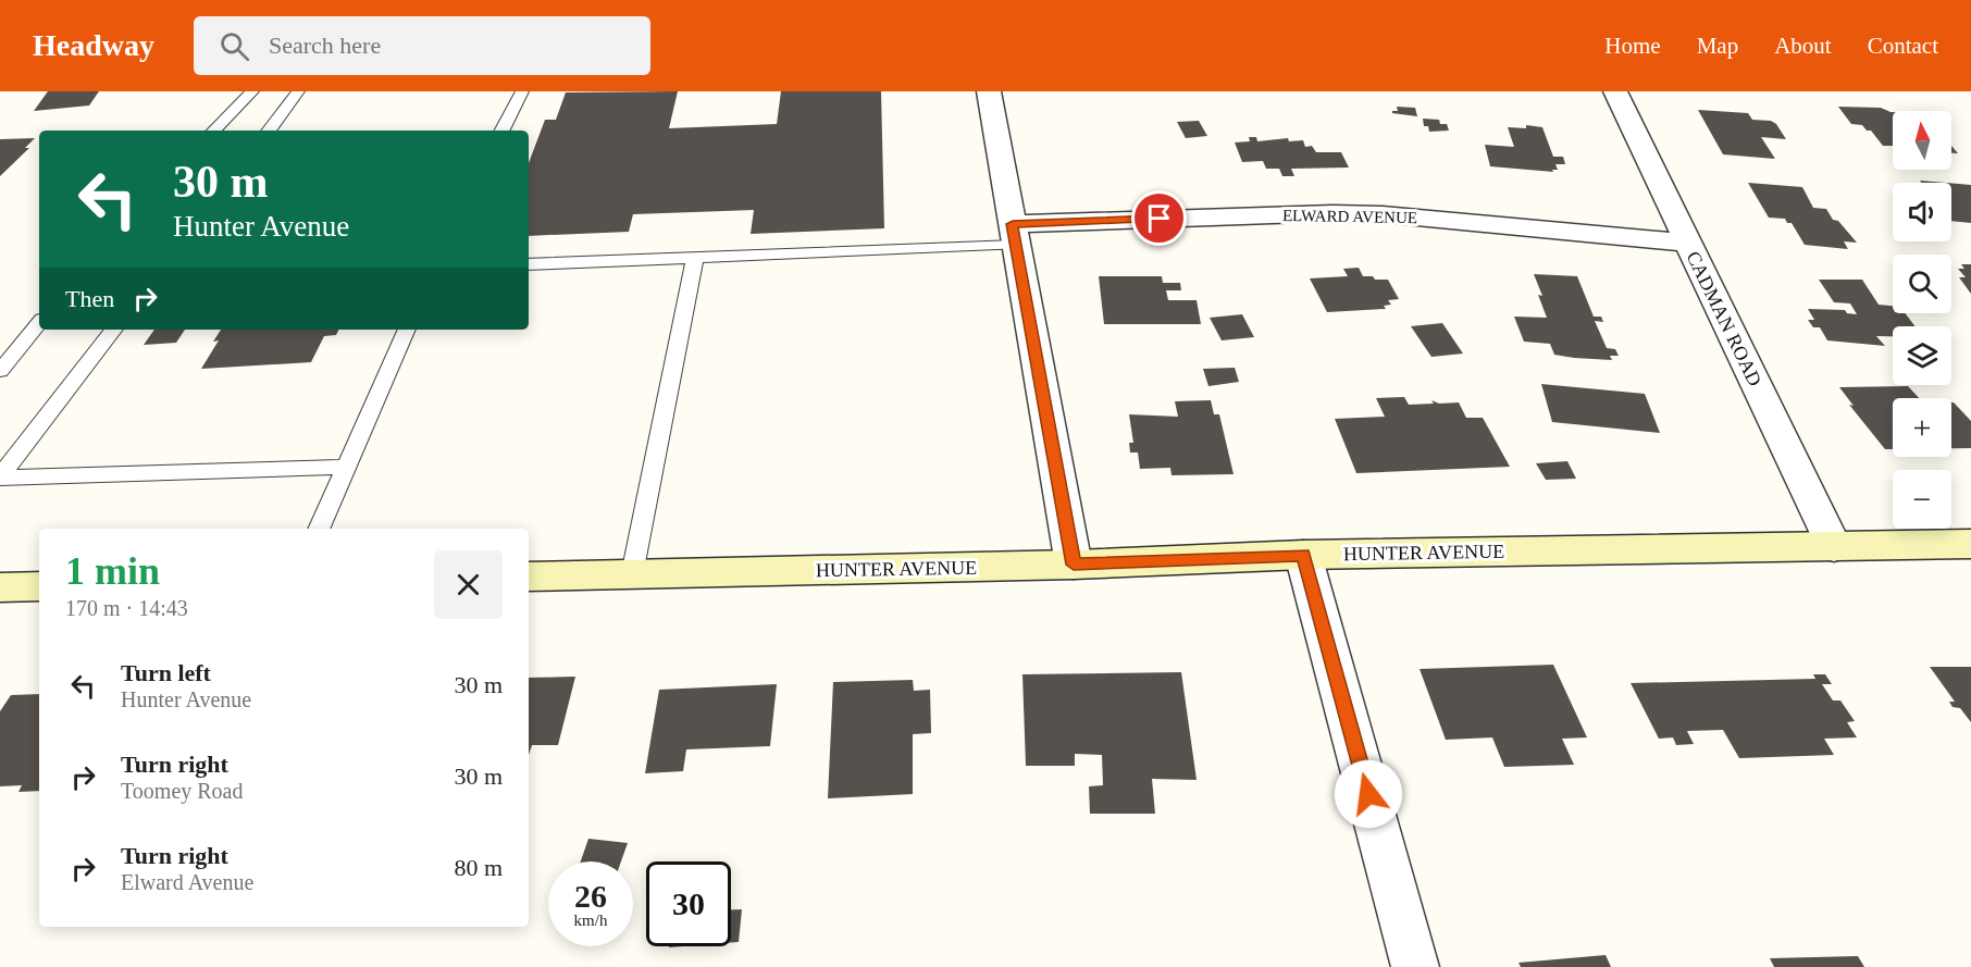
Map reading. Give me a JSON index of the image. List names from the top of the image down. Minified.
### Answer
{"streets":{"street":["ELWARD AVENUE","CADMAN ROAD","HUNTER AVENUE"]},"crossings":[["ELWARD AVENUE","CADMAN ROAD"],["CADMAN ROAD","HUNTER AVENUE"]],"north":"top","page":{"header":"Headway","search":"Search here","nav":["Home","Map","About","Contact"],"map_buttons":["+","−"],"turn":["30 m","Hunter Avenue"],"then":"Then","heading":["1 min","170 m · 14:43"],"list":[{"name":"Turn left","note":"Hunter Avenue","value":"30 m"},{"name":"Turn right","note":"Toomey Road","value":"30 m"},{"name":"Turn right","note":"Elward Avenue","value":"80 m"}],"speed":"26 km/h","limit":"30"}}
